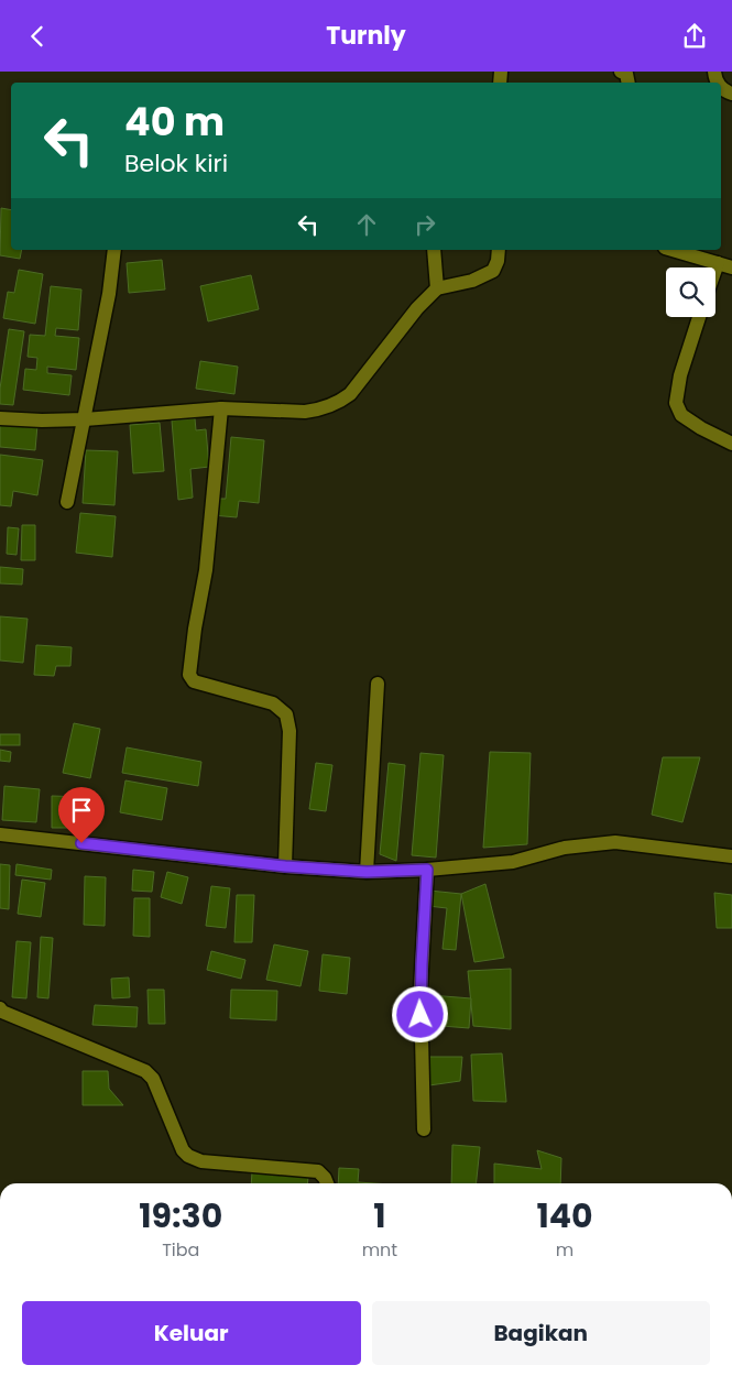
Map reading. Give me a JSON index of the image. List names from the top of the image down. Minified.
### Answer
{"page":{"header":"Turnly","turn":["40 m","Belok kiri"],"eta":["19:30","Tiba","1","mnt","140","m"],"buttons":["Keluar","Bagikan"]}}
